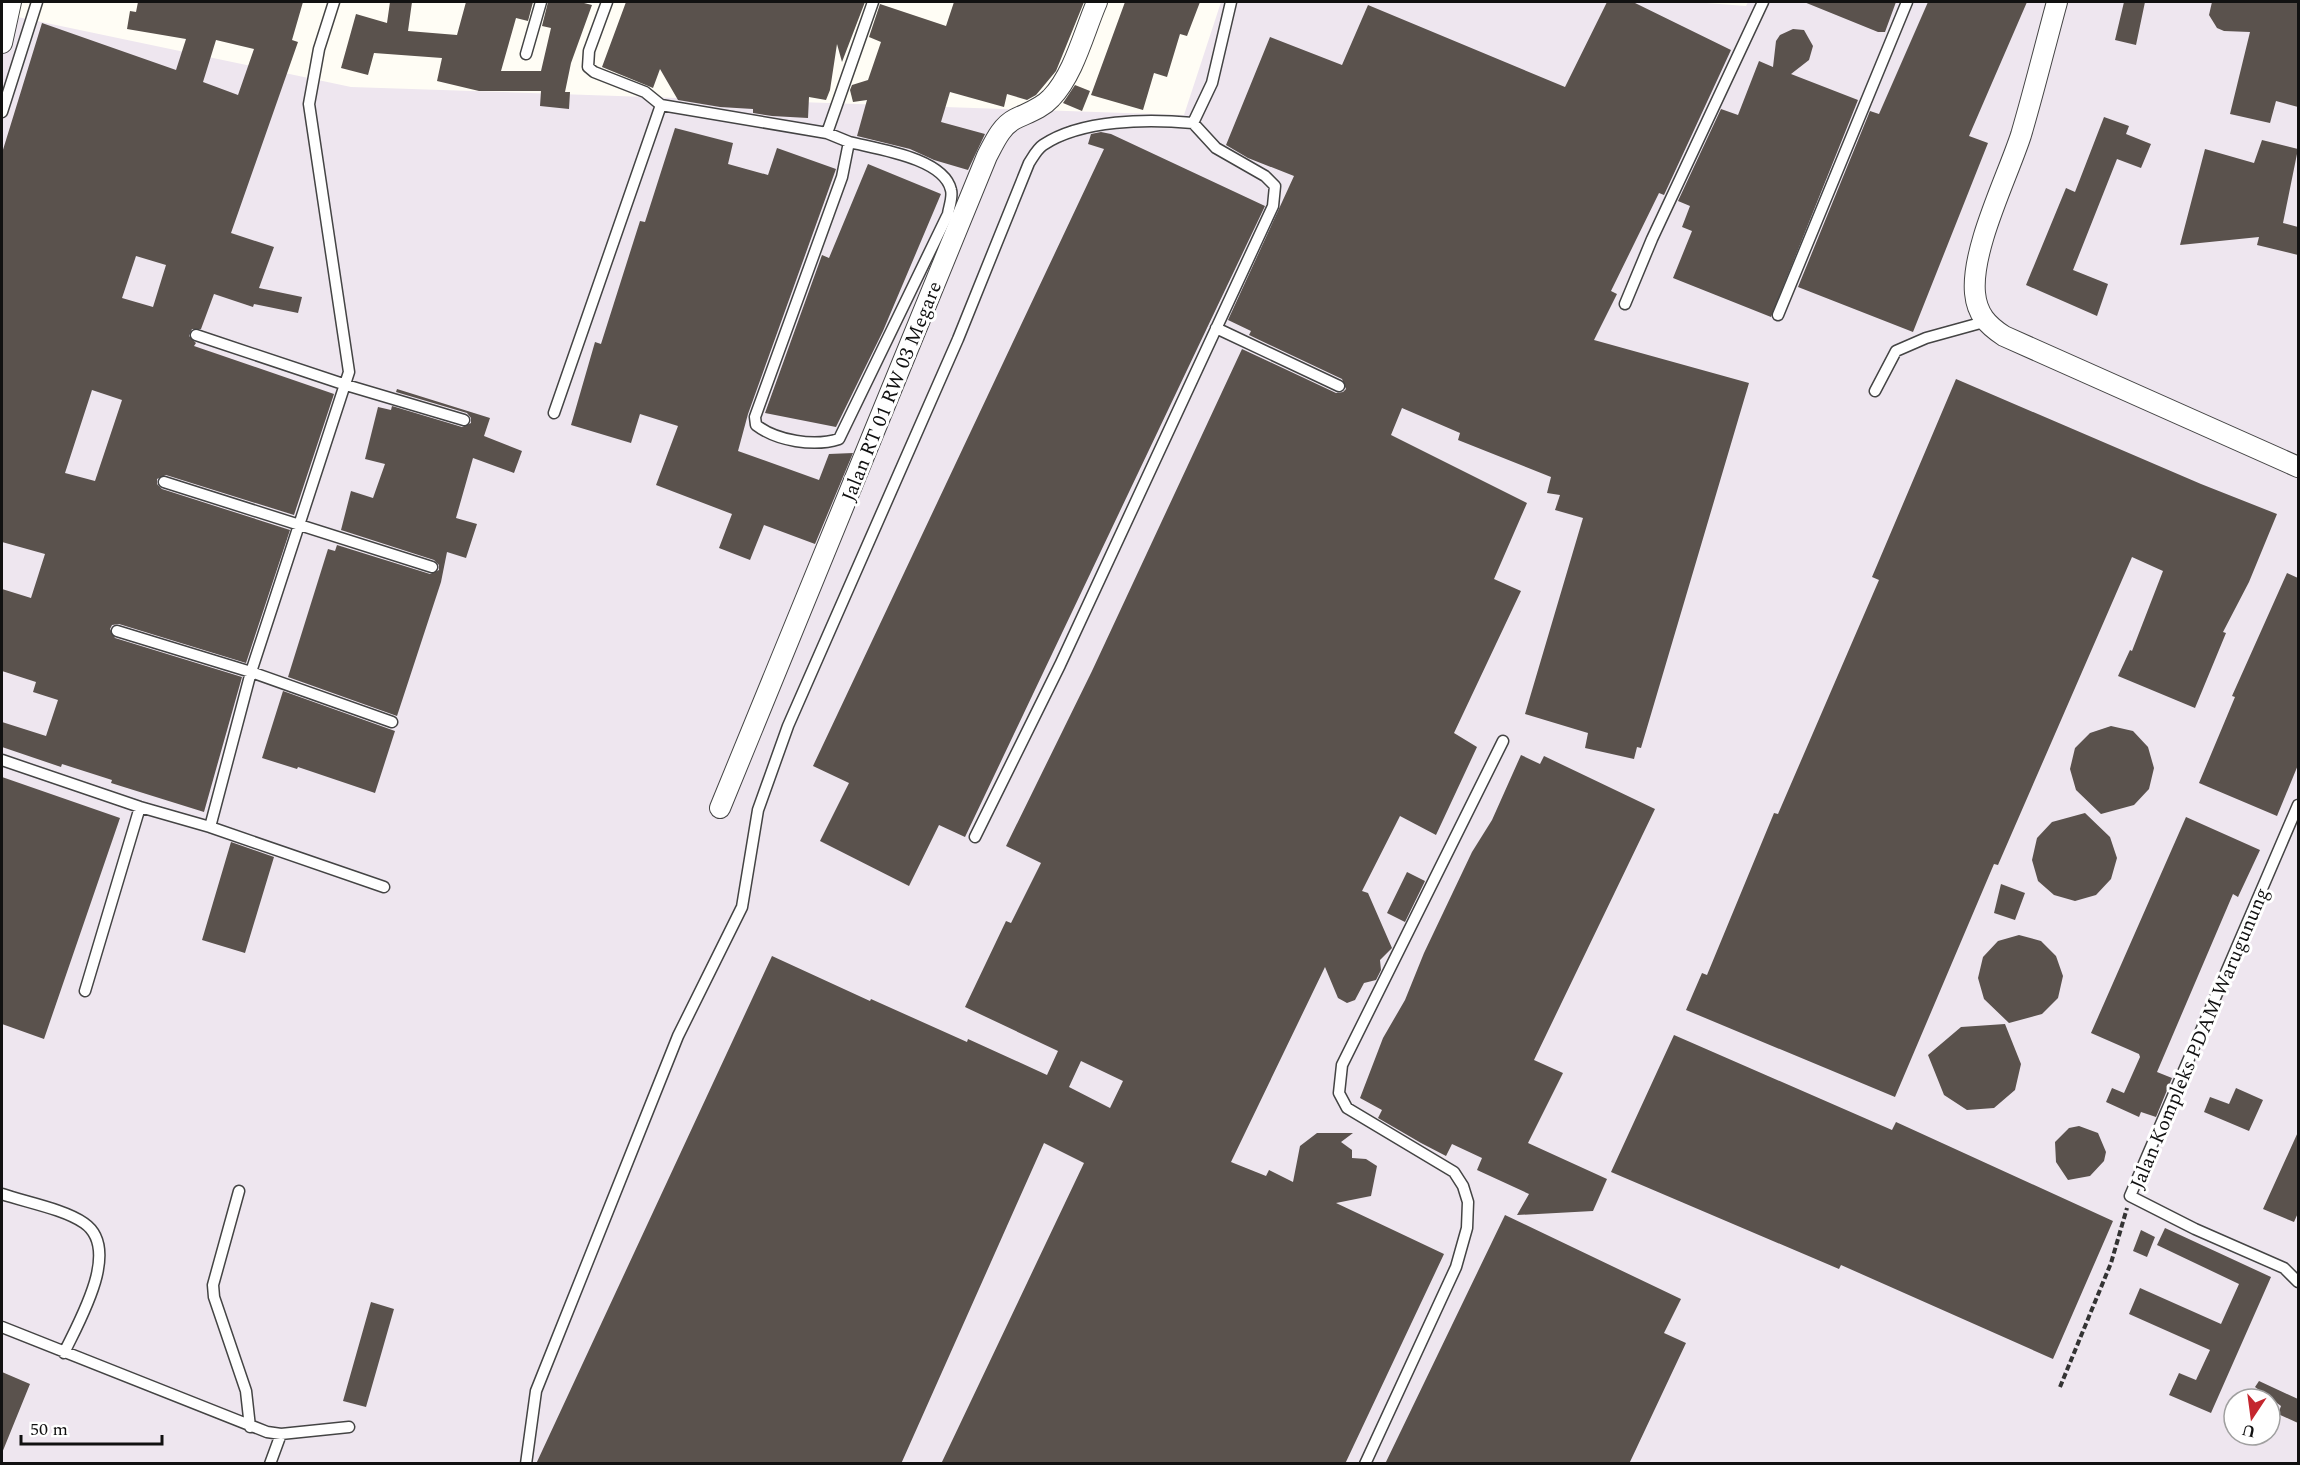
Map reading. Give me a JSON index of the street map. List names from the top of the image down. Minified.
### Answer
{"streets":{"street":["Jalan RT 01 RW 03 Megare"],"lane":["Jalan Kompleks PDAM Warugunung"]},"scale_bar":"50 m","north":"bottom"}
